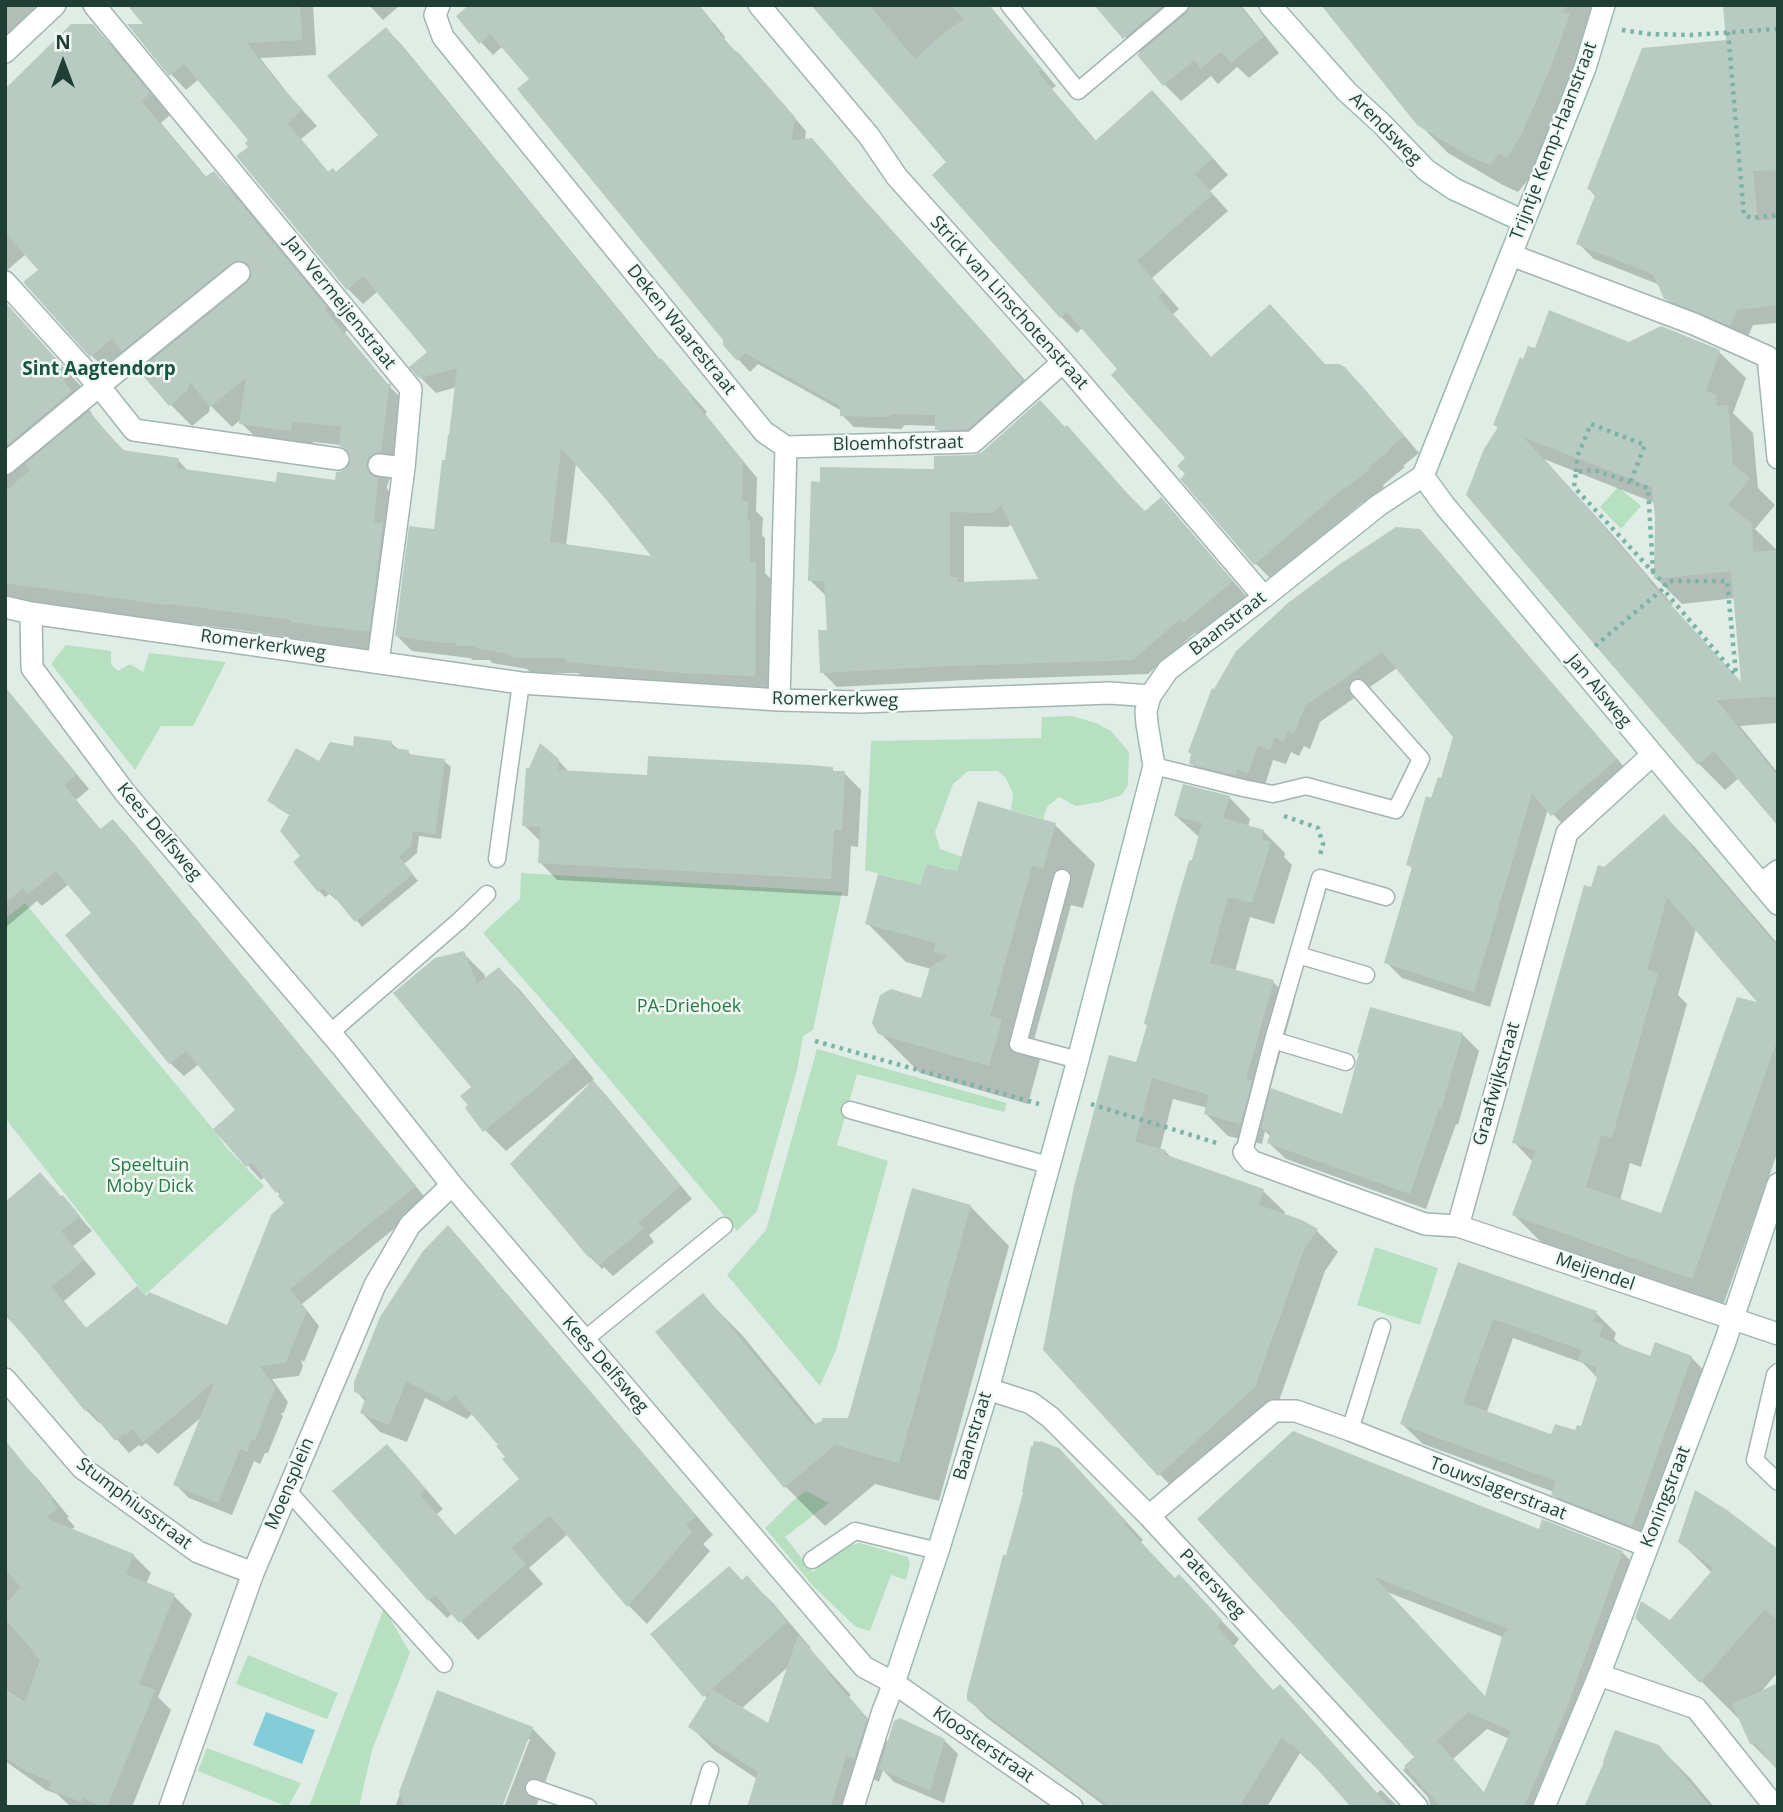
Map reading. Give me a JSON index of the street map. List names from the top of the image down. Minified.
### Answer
{"streets":{"street":["Arendsweg","Trijntje Kemp-Haanstraat","Jan Vermeijenstraat","Strick van Linschotenstraat","Deken Waarestraat","Bloemhofstraat","Baanstraat","Romerkerkweg","Jan Alsweg","Kees Delfsweg","Graafwijkstraat","Meijendel","Moensplein","Touwslagerstraat","Koningstraat","Stumphiusstraat","Patersweg","Kloosterstraat"]},"crossings":[["Arendsweg","Trijntje Kemp-Haanstraat"],["Jan Vermeijenstraat","Romerkerkweg"],["Strick van Linschotenstraat","Bloemhofstraat"],["Strick van Linschotenstraat","Baanstraat"],["Deken Waarestraat","Bloemhofstraat"],["Baanstraat","Romerkerkweg"],["Baanstraat","Jan Alsweg"],["Baanstraat","Kees Delfsweg"],["Baanstraat","Patersweg"],["Baanstraat","Kloosterstraat"],["Romerkerkweg","Kees Delfsweg"],["Jan Alsweg","Graafwijkstraat"],["Kees Delfsweg","Moensplein"],["Kees Delfsweg","Kloosterstraat"],["Graafwijkstraat","Meijendel"],["Meijendel","Koningstraat"],["Moensplein","Stumphiusstraat"],["Touwslagerstraat","Koningstraat"],["Touwslagerstraat","Patersweg"]],"districts":["Sint Aagtendorp"],"parks":["PA-Driehoek","Speeltuin Moby Dick"],"north":"top"}
